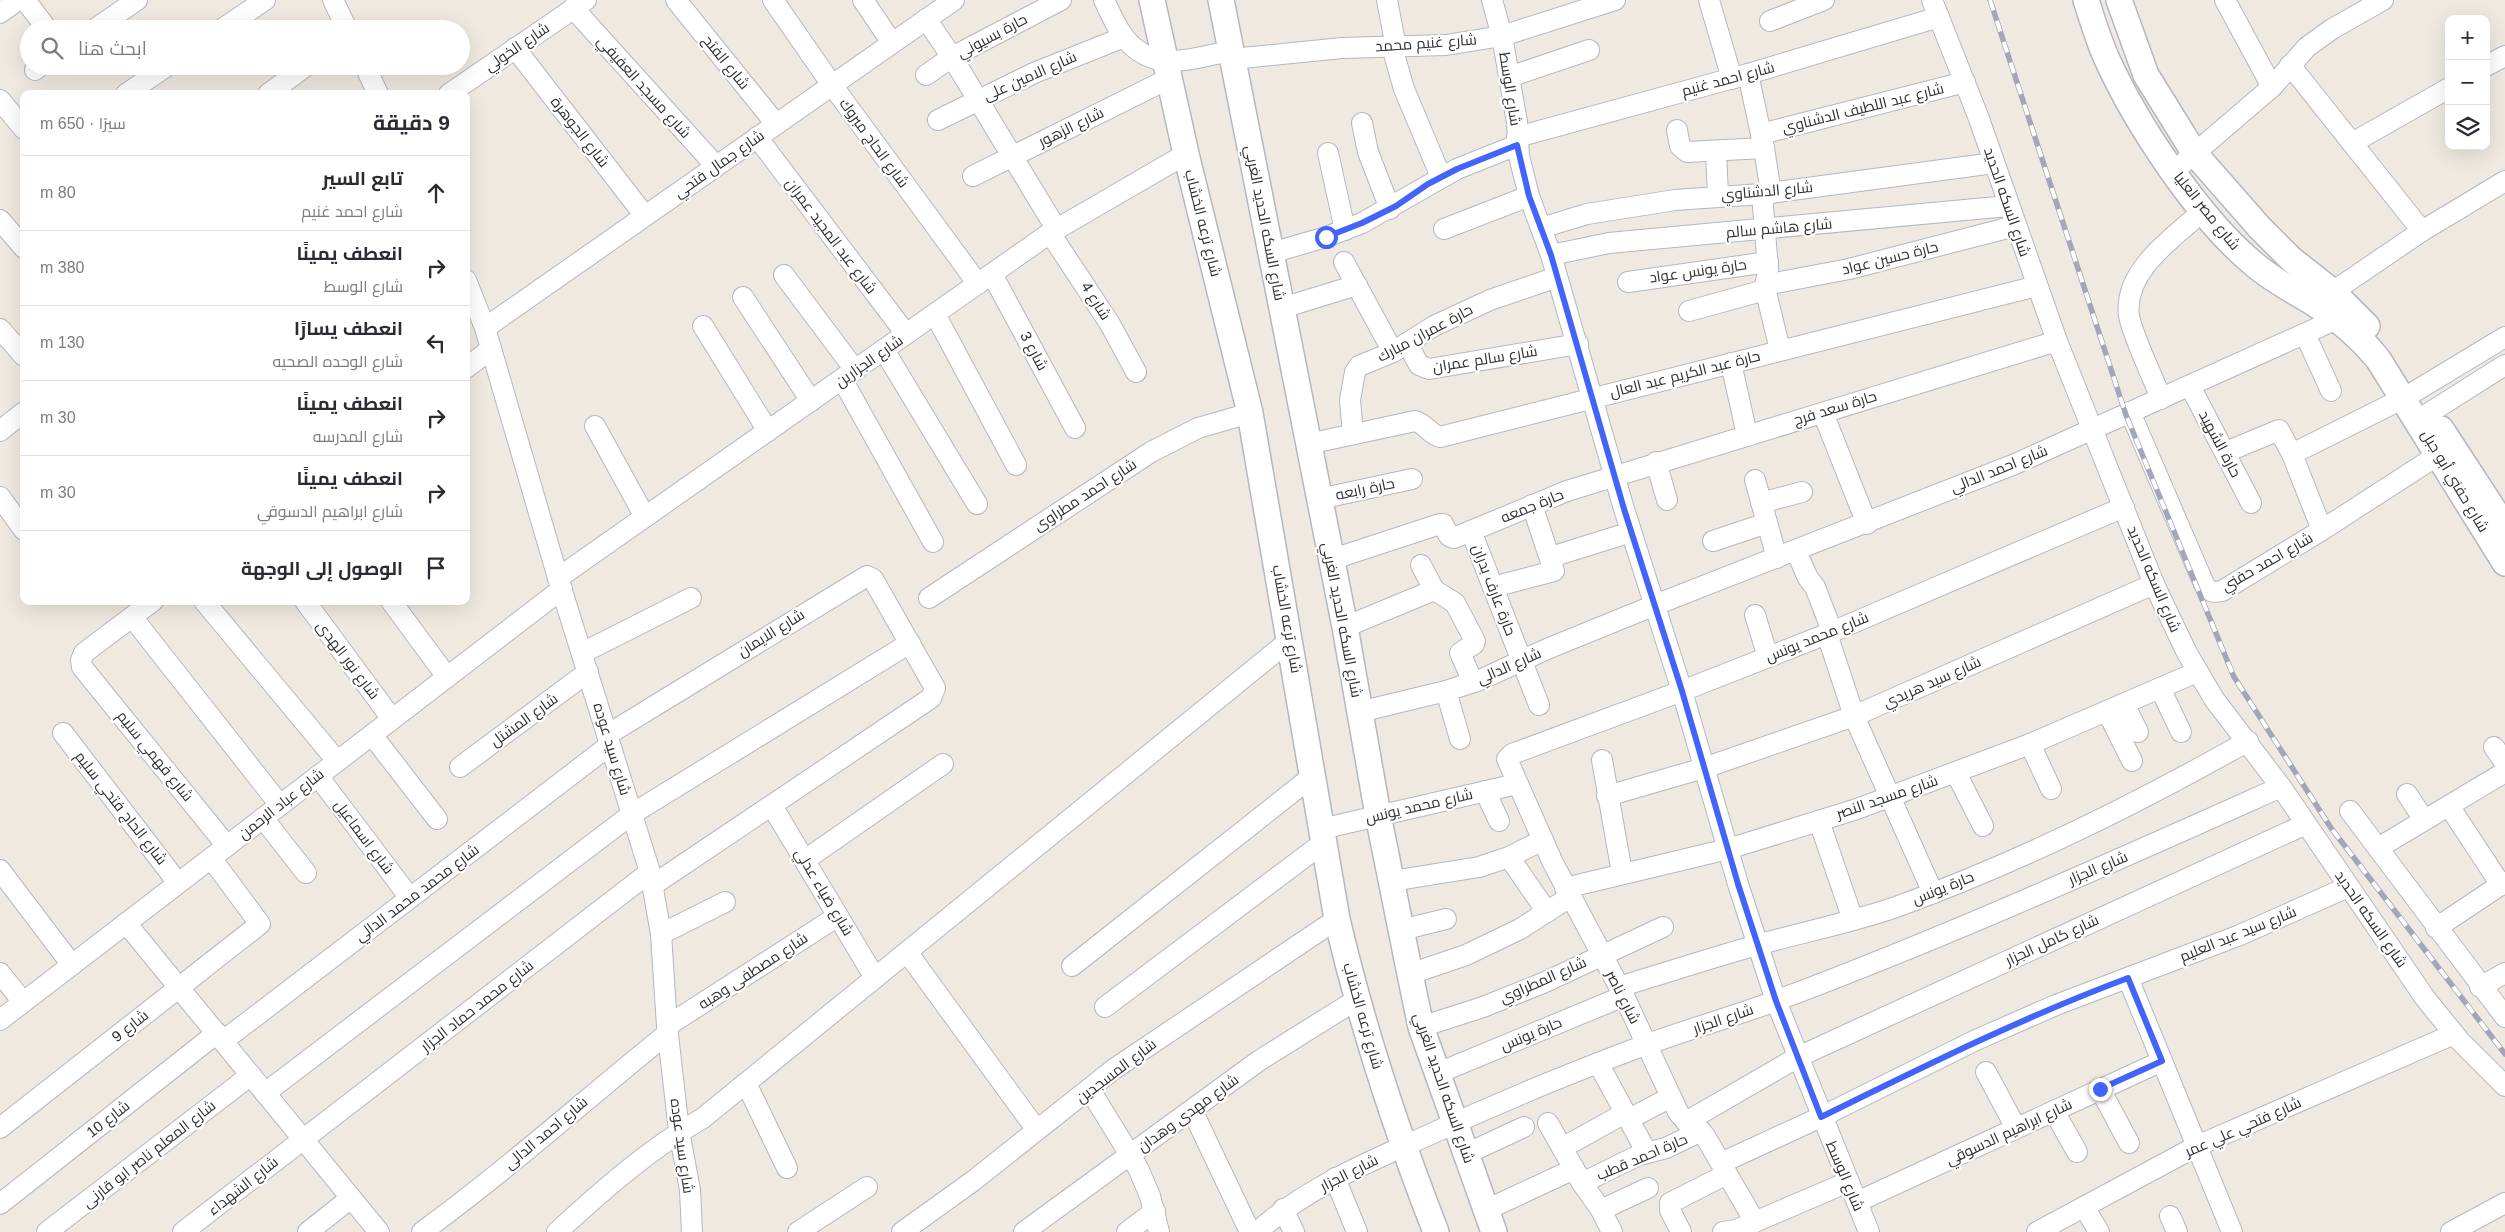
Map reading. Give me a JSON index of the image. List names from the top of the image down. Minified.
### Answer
{"streets":{"street":["حارة بسيوني","شارع غنيم محمد","شارع الخولي","شارع الفتح","شارع الامين على","شارع احمد غنيم","شارع مسجد العفيفي","شارع الوسط","شارع عبد اللطيف الدشناوي","شارع الزهور","شارع الجوهرة","شارع الحاج مبروك","شارع جمال فتحي","شارع الدشناوي","شارع السكه الحديد","شارع مصر العليا","شارع ترعه الخشاب","شارع السكه الحديد الغربي","شارع هاشم سالم","شارع عبد المجيد عمران","حارة حسين عواد","حارة يونس عواد","شارع 4","حارة عمران مبارك","شارع 3","شارع سالم عمران","شارع الجزارين","حارة عبد الكريم عبد العال","حارة سعد فرج","حارة الشهيد","شارع احمد الدالي","شارع حفني أبو جبل","حارة رابعه","شارع احمد مطراوى","حارة جمعه","شارع احمد حفني","حارة عارف بدران","شارع الايمان","شارع محمد يونس","شارع نور الهدى","شارع الدالي","شارع سيد هريدي","شارع المشتل","شارع سيد عوده","شارع فهمي سليم","شارع مسجد النصر","شارع عباد الرحمن","شارع الحاج فتحي سليم","شارع اسماعيل","شارع الجزار","حارة يونس","شارع ضياء عدلي","شارع محمد محمد الدالي","شارع سيد عبد العليم","شارع كامل الجزار","شارع مصطفى وهبه","شارع المطراوي","شارع ناصر","شارع محمد حماد الجزار","شارع 9","شارع المسجدين","شارع مهدى وهدان","شارع 10","شارع فتحي علي عمر","شارع ابراهيم الدسوقي","شارع احمد الدالى","شارع المعلم ناصر ابو قارنى","حارة احمد قطب","شارع الشهداء"]},"crossings":[["شارع غنيم محمد","شارع الوسط"],["شارع غنيم محمد","شارع الزهور"],["شارع غنيم محمد","شارع ترعه الخشاب"],["شارع غنيم محمد","شارع السكه الحديد الغربي"],["شارع الخولي","شارع مسجد العفيفي"],["شارع الخولي","شارع الجوهرة"],["شارع الفتح","شارع جمال فتحي"],["شارع احمد غنيم","شارع الوسط"],["شارع احمد غنيم","شارع السكه الحديد"],["شارع احمد غنيم","شارع السكه الحديد الغربي"],["شارع مسجد العفيفي","شارع جمال فتحي"],["شارع الوسط","شارع الدشناوي"],["شارع الوسط","شارع هاشم سالم"],["شارع الوسط","حارة عمران مبارك"],["شارع الوسط","شارع سالم عمران"],["شارع الوسط","حارة عبد الكريم عبد العال"],["شارع الوسط","حارة سعد فرج"],["شارع الوسط","شارع احمد الدالي"],["شارع الوسط","حارة جمعه"],["شارع الوسط","شارع محمد يونس"],["شارع الوسط","شارع الدالي"],["شارع الوسط","شارع سيد هريدي"],["شارع الوسط","شارع مسجد النصر"],["شارع الوسط","شارع الجزار"],["شارع الوسط","حارة يونس"],["شارع الوسط","شارع سيد عبد العليم"],["شارع الوسط","شارع كامل الجزار"],["شارع الوسط","شارع ابراهيم الدسوقي"],["شارع عبد اللطيف الدشناوي","شارع السكه الحديد"],["شارع الزهور","شارع ترعه الخشاب"],["شارع الجوهرة","شارع جمال فتحي"],["شارع الحاج مبروك","شارع جمال فتحي"],["شارع الحاج مبروك","شارع 3"],["شارع الحاج مبروك","شارع الجزارين"],["شارع جمال فتحي","شارع عبد المجيد عمران"],["شارع جمال فتحي","شارع سيد عوده"],["شارع الدشناوي","شارع السكه الحديد"],["شارع السكه الحديد","شارع هاشم سالم"],["شارع السكه الحديد","حارة حسين عواد"],["شارع السكه الحديد","حارة عبد الكريم عبد العال"],["شارع السكه الحديد","حارة سعد فرج"],["شارع السكه الحديد","شارع احمد الدالي"],["شارع السكه الحديد","شارع محمد يونس"],["شارع السكه الحديد","شارع سيد هريدي"],["شارع السكه الحديد","شارع مسجد النصر"],["شارع السكه الحديد","شارع الجزار"],["شارع السكه الحديد","حارة يونس"],["شارع السكه الحديد","شارع سيد عبد العليم"],["شارع السكه الحديد","شارع كامل الجزار"],["شارع السكه الحديد","شارع فتحي علي عمر"],["شارع مصر العليا","شارع احمد الدالي"],["شارع مصر العليا","شارع حفني أبو جبل"],["شارع ترعه الخشاب","شارع الجزارين"],["شارع ترعه الخشاب","شارع احمد مطراوى"],["شارع ترعه الخشاب","شارع محمد يونس"],["شارع ترعه الخشاب","شارع الجزار"],["شارع ترعه الخشاب","شارع المسجدين"],["شارع ترعه الخشاب","شارع مهدى وهدان"],["شارع السكه الحديد الغربي","حارة عبد الكريم عبد العال"],["شارع السكه الحديد الغربي","حارة رابعه"],["شارع السكه الحديد الغربي","حارة جمعه"],["شارع السكه الحديد الغربي","شارع محمد يونس"],["شارع السكه الحديد الغربي","شارع الدالي"],["شارع السكه الحديد الغربي","شارع مسجد النصر"],["شارع السكه الحديد الغربي","شارع الجزار"],["شارع السكه الحديد الغربي","حارة يونس"],["شارع السكه الحديد الغربي","شارع المطراوي"],["شارع السكه الحديد الغربي","حارة احمد قطب"],["شارع عبد المجيد عمران","شارع الجزارين"],["شارع 4","شارع الجزارين"],["حارة عمران مبارك","شارع سالم عمران"],["حارة عمران مبارك","حارة عبد الكريم عبد العال"],["شارع 3","شارع الجزارين"],["شارع الجزارين","شارع سيد عوده"],["شارع الجزارين","شارع عباد الرحمن"],["حارة سعد فرج","حارة جمعه"],["حارة الشهيد","شارع احمد الدالي"],["شارع احمد الدالي","شارع احمد حفني"],["شارع احمد الدالي","شارع الدالي"],["شارع حفني أبو جبل","شارع احمد حفني"],["حارة جمعه","حارة عارف بدران"],["حارة عارف بدران","شارع الدالي"],["شارع الايمان","شارع سيد عوده"],["شارع الايمان","شارع محمد محمد الدالي"],["شارع الايمان","شارع محمد حماد الجزار"],["شارع محمد يونس","شارع ناصر"],["شارع نور الهدى","شارع عباد الرحمن"],["شارع المشتل","شارع سيد عوده"],["شارع سيد عوده","شارع عباد الرحمن"],["شارع سيد عوده","شارع محمد محمد الدالي"],["شارع سيد عوده","شارع مصطفى وهبه"],["شارع سيد عوده","شارع محمد حماد الجزار"],["شارع سيد عوده","شارع احمد الدالى"],["شارع فهمي سليم","شارع عباد الرحمن"],["شارع مسجد النصر","شارع ناصر"],["شارع عباد الرحمن","شارع الحاج فتحي سليم"],["شارع عباد الرحمن","شارع اسماعيل"],["شارع عباد الرحمن","شارع 9"],["شارع اسماعيل","شارع محمد محمد الدالي"],["شارع الجزار","شارع ناصر"],["حارة يونس","شارع ناصر"],["شارع ضياء عدلي","شارع مصطفى وهبه"],["شارع ضياء عدلي","شارع محمد حماد الجزار"],["شارع محمد محمد الدالي","شارع 10"],["شارع سيد عبد العليم","شارع ناصر"],["شارع كامل الجزار","شارع ناصر"],["شارع كامل الجزار","حارة احمد قطب"],["شارع مصطفى وهبه","شارع احمد الدالى"],["شارع المطراوي","شارع ناصر"],["شارع ناصر","حارة احمد قطب"],["شارع محمد حماد الجزار","شارع الشهداء"]],"page":{"map_buttons":["+","−"],"search":"ابحث هنا","heading":["9 دقيقة","سيرًا · 650 m"],"list":[["تابع السير","شارع احمد غنيم","80 m"],["انعطف يمينًا","شارع الوسط","380 m"],["انعطف يسارًا","شارع الوحده الصحيه","130 m"],["انعطف يمينًا","شارع المدرسه","30 m"],["انعطف يمينًا","شارع ابراهيم الدسوقي","30 m"],"الوصول إلى الوجهة"]}}
